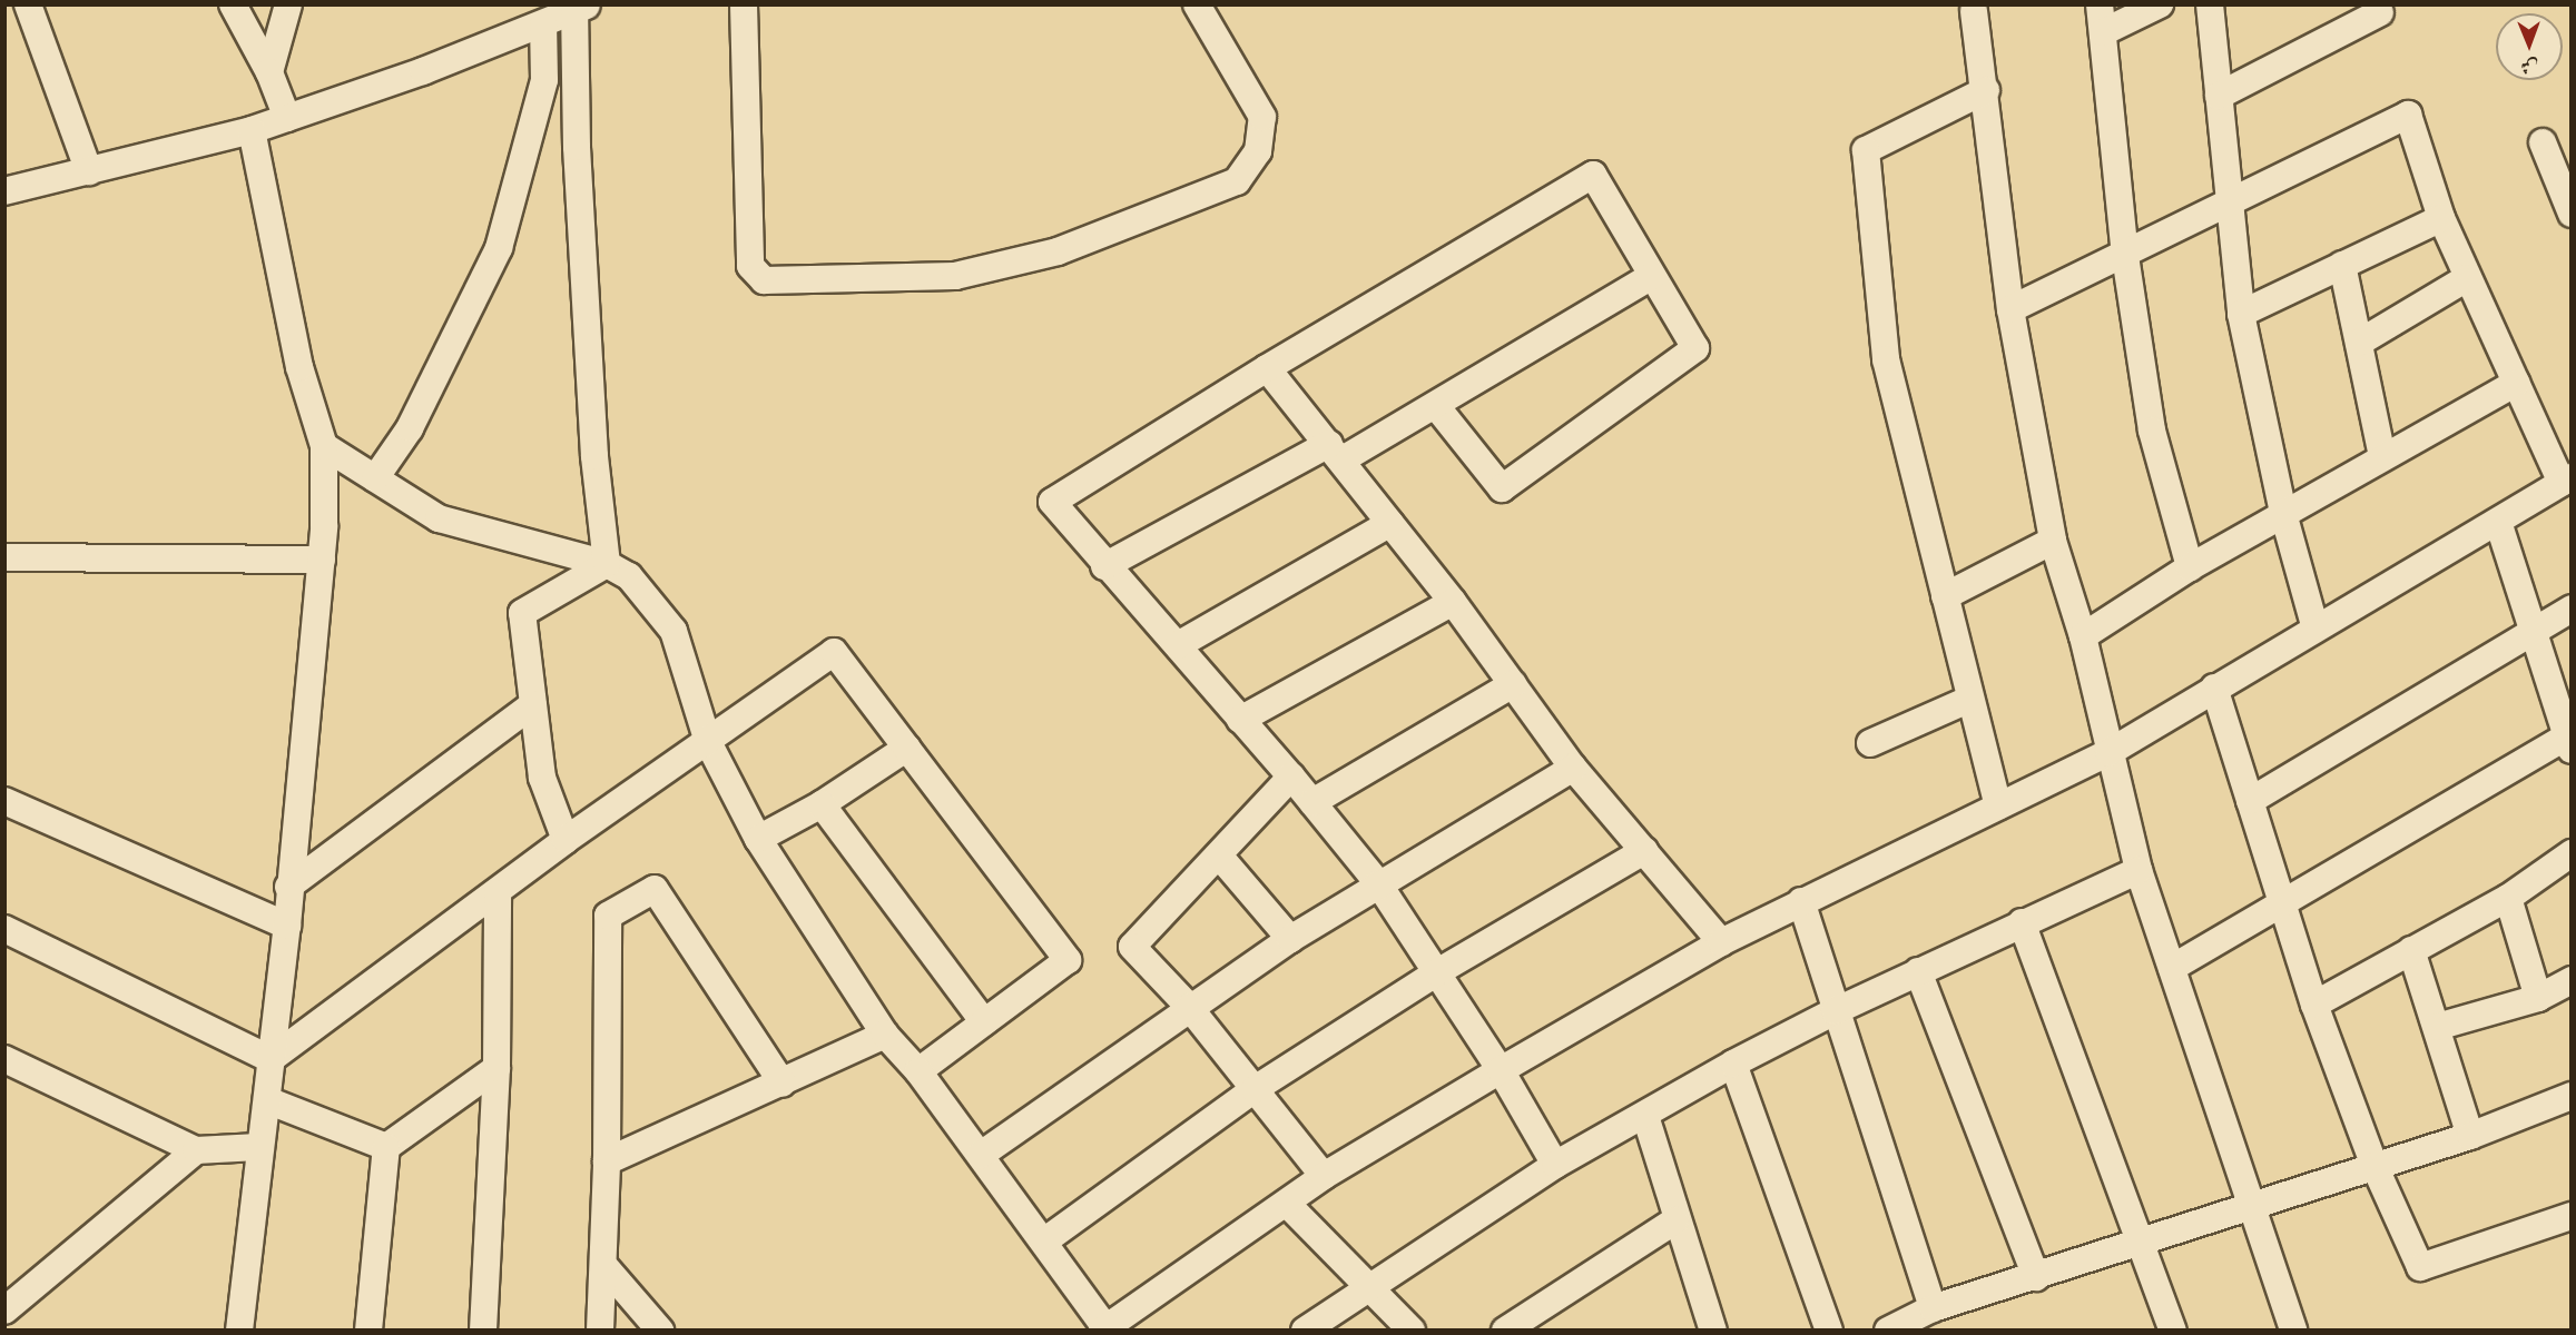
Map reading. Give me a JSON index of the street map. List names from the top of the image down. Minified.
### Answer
{"north":"bottom"}
